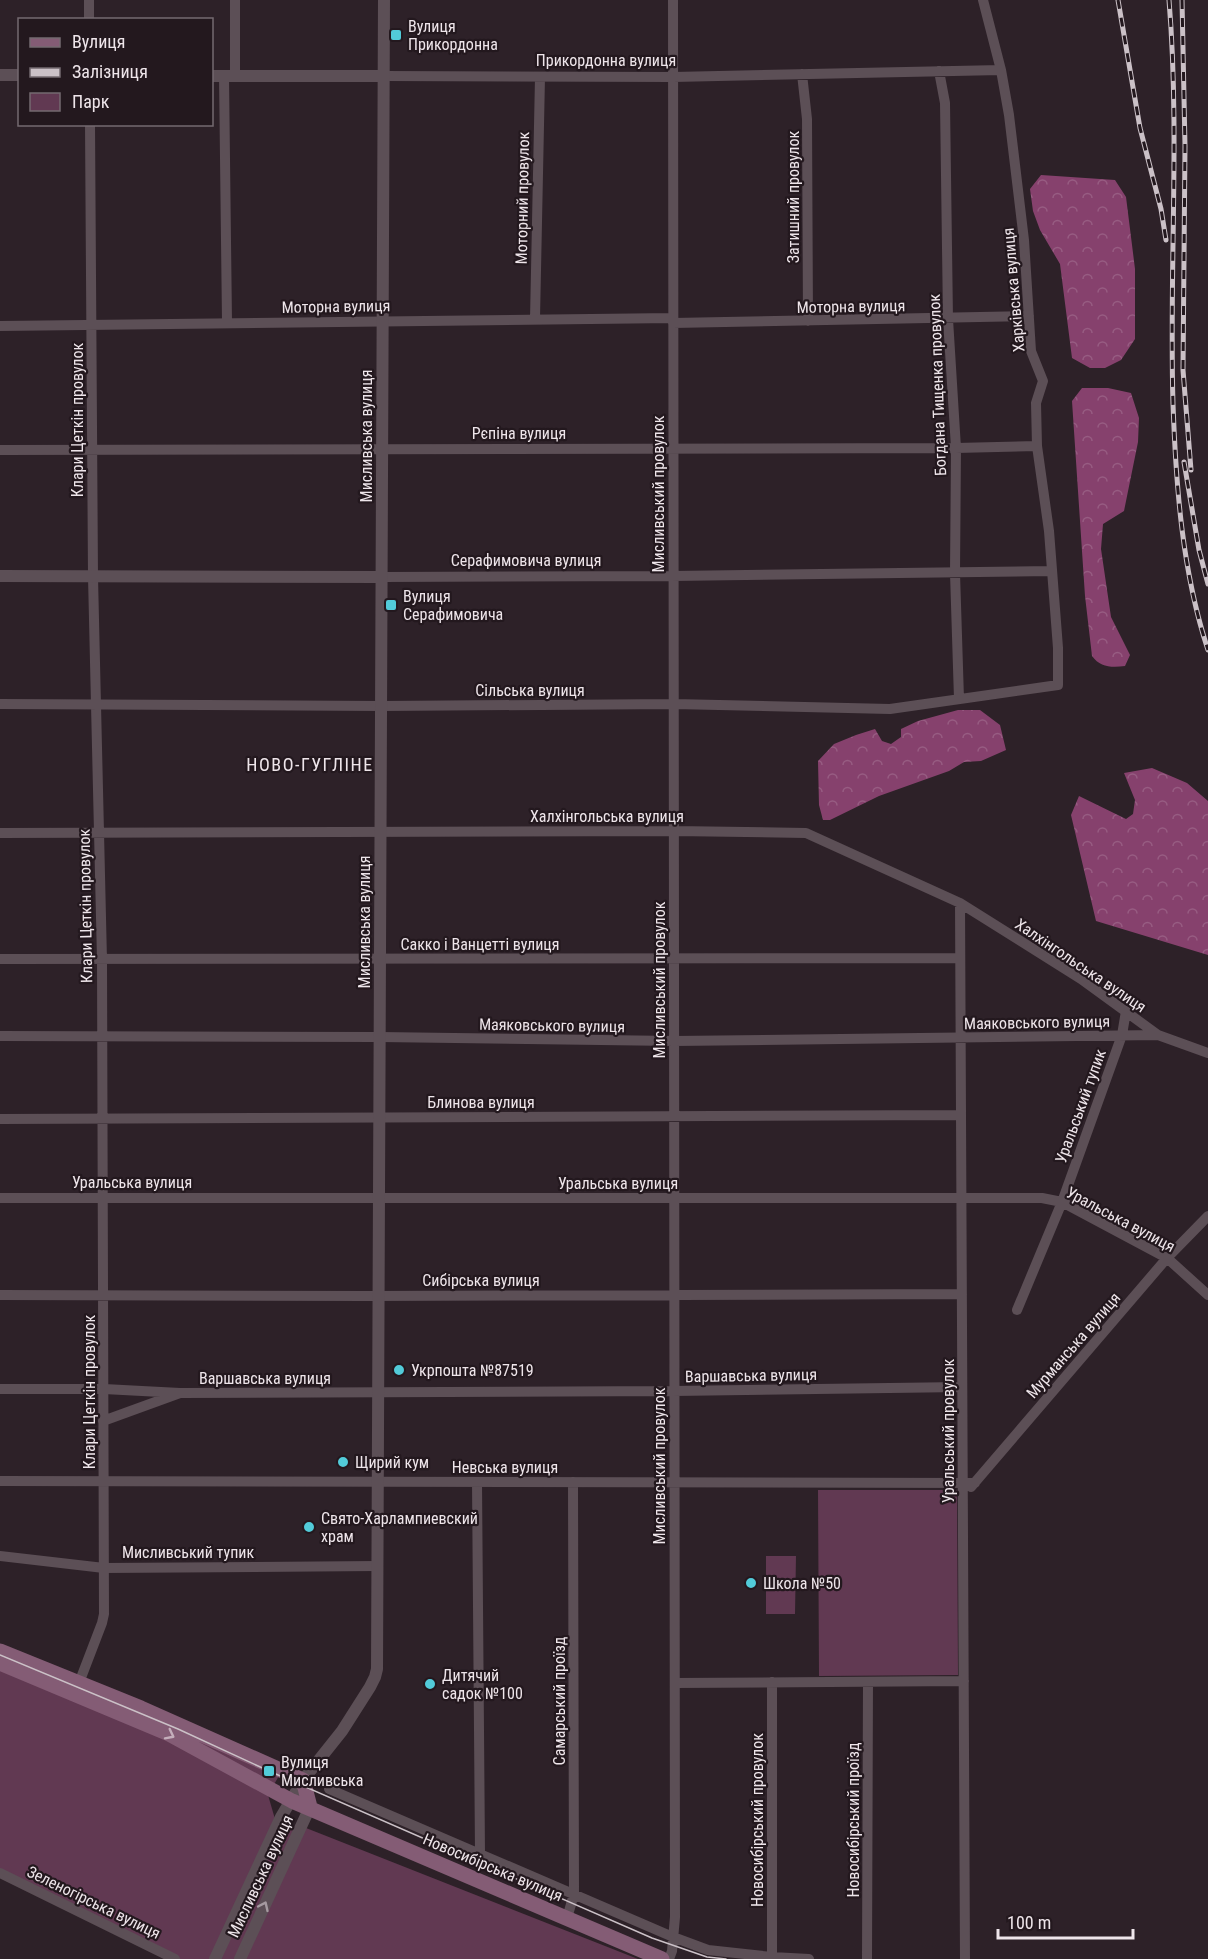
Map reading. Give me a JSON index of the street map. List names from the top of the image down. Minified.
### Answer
{"streets":{"main road":["Новосибірська вулиця"],"street":["Прикордонна вулиця","Затишний провулок","Моторний провулок","Харківська вулиця","Моторна вулиця","Богдана Тищенка провулок","Клари Цеткін провулок","Рєпіна вулиця","Мисливська вулиця","Мисливський провулок","Серафимовича вулиця","Сільська вулиця","Халхінгольська вулиця","Сакко і Ванцетті вулиця","Маяковського вулиця","Блинова вулиця","Уральський тупик","Уральська вулиця","Сибірська вулиця","Мурманська вулиця","Варшавська вулиця","Уральський провулок","Невська вулиця","Мисливський тупик","Самарський проїзд","Новосибірський провулок","Новосибірський проїзд","Зеленогірська вулиця"]},"crossings":[["Прикордонна вулиця","Затишний провулок"],["Прикордонна вулиця","Моторний провулок"],["Прикордонна вулиця","Харківська вулиця"],["Прикордонна вулиця","Богдана Тищенка провулок"],["Прикордонна вулиця","Мисливська вулиця"],["Прикордонна вулиця","Мисливський провулок"],["Затишний провулок","Моторна вулиця"],["Моторний провулок","Моторна вулиця"],["Харківська вулиця","Моторна вулиця"],["Харківська вулиця","Рєпіна вулиця"],["Харківська вулиця","Серафимовича вулиця"],["Харківська вулиця","Сільська вулиця"],["Моторна вулиця","Богдана Тищенка провулок"],["Моторна вулиця","Клари Цеткін провулок"],["Моторна вулиця","Мисливська вулиця"],["Моторна вулиця","Мисливський провулок"],["Богдана Тищенка провулок","Рєпіна вулиця"],["Богдана Тищенка провулок","Серафимовича вулиця"],["Богдана Тищенка провулок","Сільська вулиця"],["Клари Цеткін провулок","Рєпіна вулиця"],["Клари Цеткін провулок","Серафимовича вулиця"],["Клари Цеткін провулок","Сільська вулиця"],["Клари Цеткін провулок","Халхінгольська вулиця"],["Клари Цеткін провулок","Сакко і Ванцетті вулиця"],["Клари Цеткін провулок","Маяковського вулиця"],["Клари Цеткін провулок","Блинова вулиця"],["Клари Цеткін провулок","Уральська вулиця"],["Клари Цеткін провулок","Сибірська вулиця"],["Клари Цеткін провулок","Варшавська вулиця"],["Клари Цеткін провулок","Невська вулиця"],["Клари Цеткін провулок","Мисливський тупик"],["Рєпіна вулиця","Мисливська вулиця"],["Рєпіна вулиця","Мисливський провулок"],["Мисливська вулиця","Серафимовича вулиця"],["Мисливська вулиця","Сільська вулиця"],["Мисливська вулиця","Халхінгольська вулиця"],["Мисливська вулиця","Сакко і Ванцетті вулиця"],["Мисливська вулиця","Маяковського вулиця"],["Мисливська вулиця","Блинова вулиця"],["Мисливська вулиця","Уральська вулиця"],["Мисливська вулиця","Сибірська вулиця"],["Мисливська вулиця","Варшавська вулиця"],["Мисливська вулиця","Невська вулиця"],["Мисливська вулиця","Мисливський тупик"],["Мисливська вулиця","Новосибірська вулиця"],["Мисливський провулок","Серафимовича вулиця"],["Мисливський провулок","Сільська вулиця"],["Мисливський провулок","Халхінгольська вулиця"],["Мисливський провулок","Сакко і Ванцетті вулиця"],["Мисливський провулок","Маяковського вулиця"],["Мисливський провулок","Блинова вулиця"],["Мисливський провулок","Уральська вулиця"],["Мисливський провулок","Сибірська вулиця"],["Мисливський провулок","Варшавська вулиця"],["Мисливський провулок","Невська вулиця"],["Мисливський провулок","Новосибірська вулиця"],["Халхінгольська вулиця","Маяковського вулиця"],["Халхінгольська вулиця","Уральський тупик"],["Халхінгольська вулиця","Уральський провулок"],["Сакко і Ванцетті вулиця","Уральський провулок"],["Маяковського вулиця","Уральський тупик"],["Маяковського вулиця","Уральський провулок"],["Блинова вулиця","Уральський провулок"],["Уральський тупик","Уральська вулиця"],["Уральська вулиця","Мурманська вулиця"],["Уральська вулиця","Уральський провулок"],["Сибірська вулиця","Уральський провулок"],["Мурманська вулиця","Уральський провулок"],["Мурманська вулиця","Невська вулиця"],["Варшавська вулиця","Уральський провулок"],["Уральський провулок","Невська вулиця"],["Невська вулиця","Самарський проїзд"],["Самарський проїзд","Новосибірська вулиця"],["Новосибірський провулок","Новосибірська вулиця"]],"districts":["НОВО-ГУГЛІНЕ"],"places":{"transit":["Вулиця Прикордонна","Вулиця Серафимовича","Вулиця Мисливська"],"other":["Укрпошта №87519","Щирий кум","Свято-Харлампиевский храм","Школа №50","Дитячий садок №100"]},"legend":["Вулиця","Залізниця","Парк"],"scale_bar":"100 m"}
